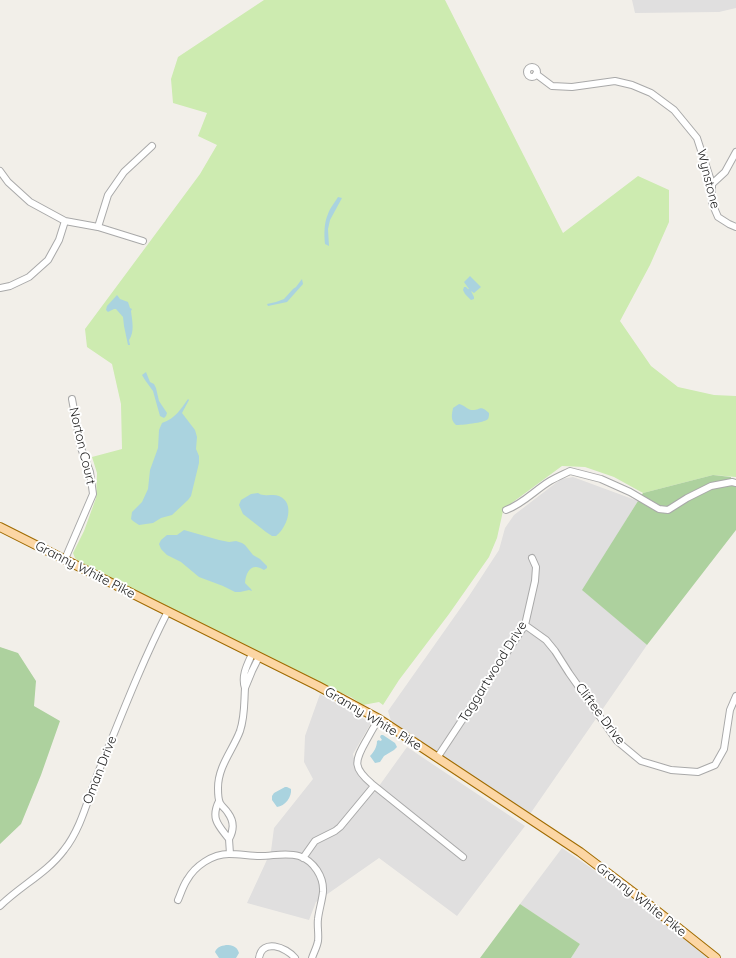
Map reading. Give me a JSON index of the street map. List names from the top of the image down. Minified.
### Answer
{"streets":{"main road":["Granny White Pike"],"street":["Wynstone","Norton Court","Taggartwood Drive","Cliftee Drive","Oman Drive"]},"crossings":[["Norton Court","Granny White Pike"],["Granny White Pike","Taggartwood Drive"],["Granny White Pike","Oman Drive"],["Taggartwood Drive","Cliftee Drive"]]}
